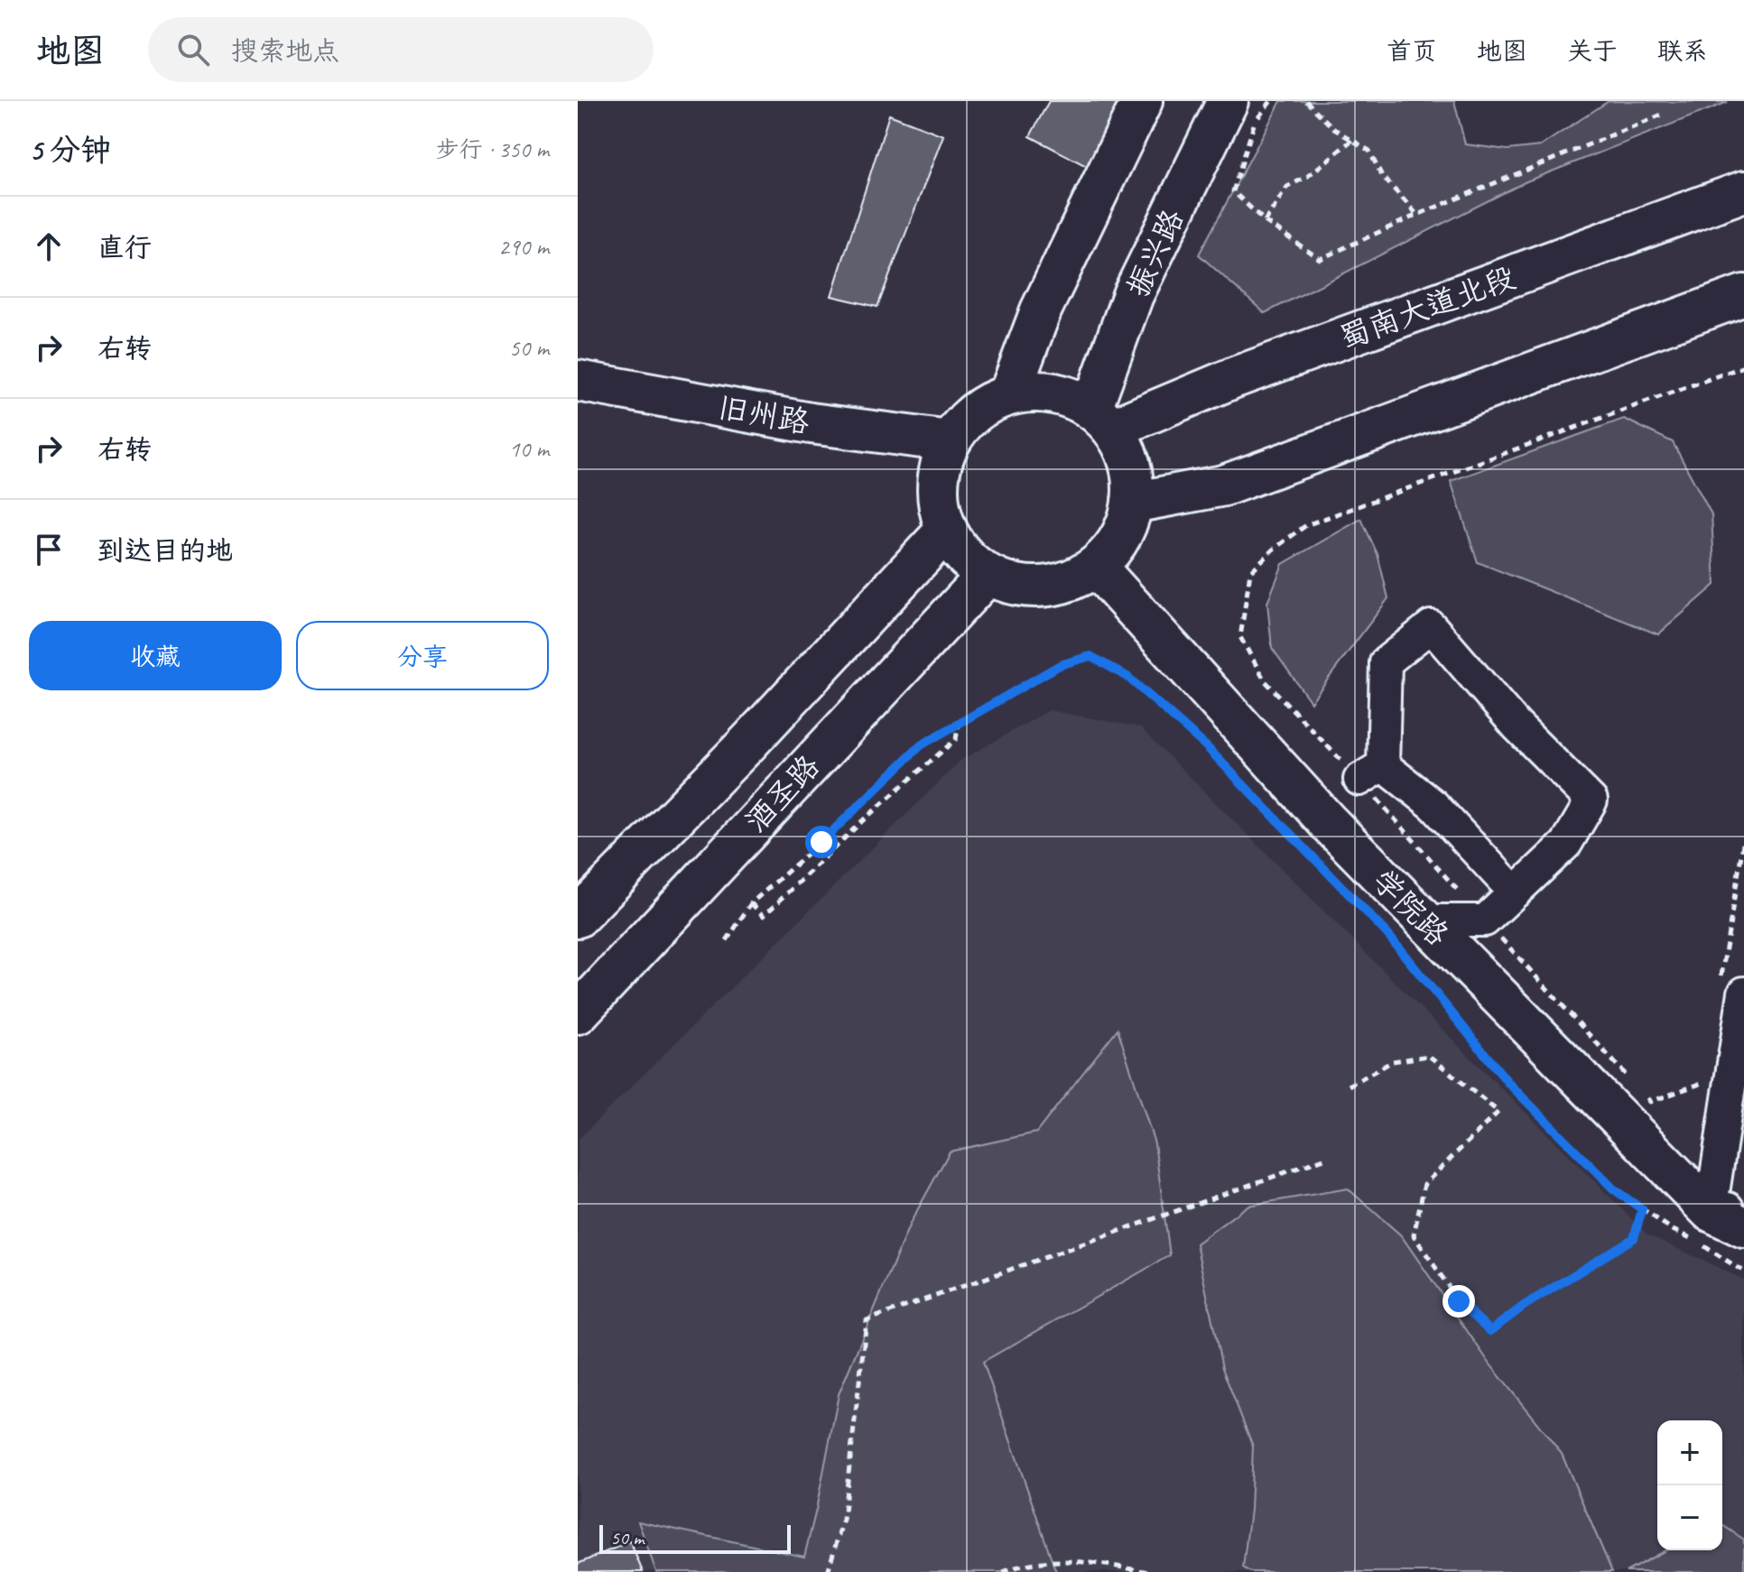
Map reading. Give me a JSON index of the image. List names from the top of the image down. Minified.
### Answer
{"streets":{"main road":["振兴路","蜀南大道北段","旧州路","酒圣路","学院路"]},"crossings":[["振兴路","蜀南大道北段"],["振兴路","旧州路"],["振兴路","酒圣路"],["振兴路","学院路"],["蜀南大道北段","旧州路"],["蜀南大道北段","酒圣路"],["蜀南大道北段","学院路"],["旧州路","酒圣路"],["旧州路","学院路"],["酒圣路","学院路"]],"scale_bar":"50 m","page":{"header":"地图","search":"搜索地点","nav":["首页","地图","关于","联系"],"heading":["5 分钟","步行 · 350 m"],"list":[["直行","290 m"],["右转","50 m"],["右转","10 m"],"到达目的地"],"buttons":["收藏","分享"],"map_buttons":["+","−"],"scale":"50 m"}}
